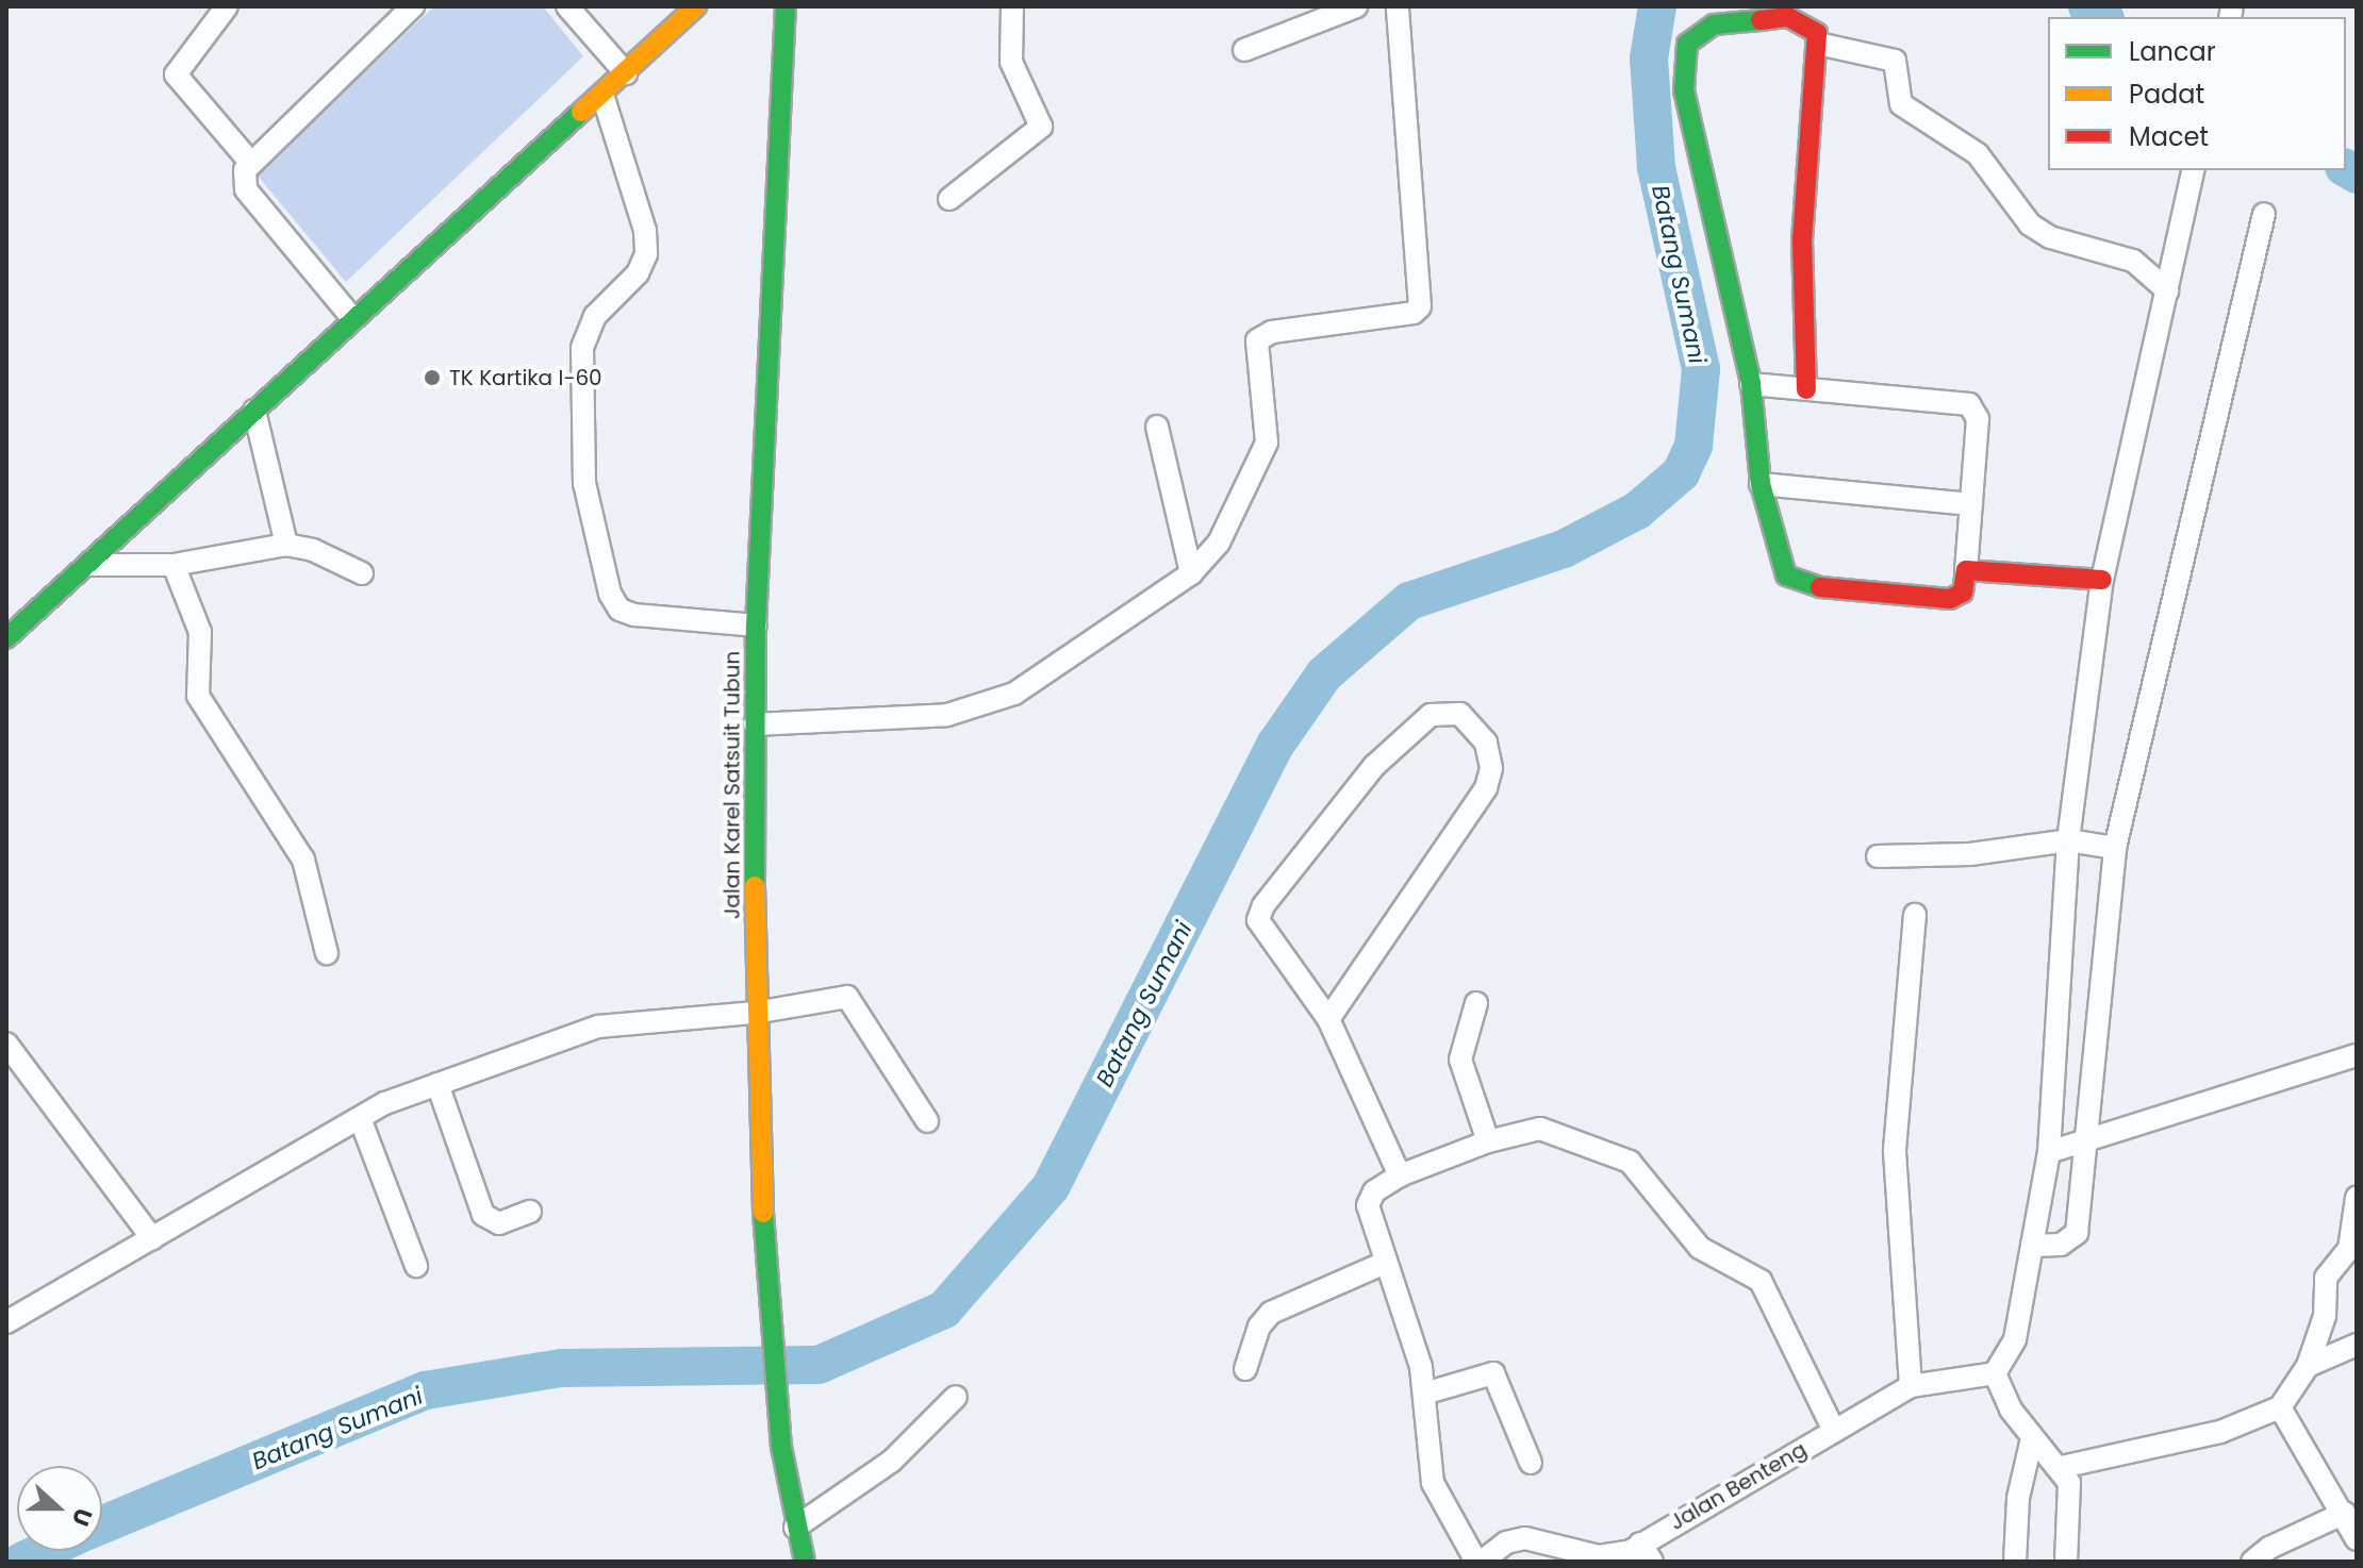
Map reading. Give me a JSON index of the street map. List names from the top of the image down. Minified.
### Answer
{"streets":{"main road":["Jalan Karel Satsuit Tubun"],"street":["Jalan Benteng"]},"water":["Batang Sumani"],"places":["TK Kartika I-60"],"legend":["Lancar","Padat","Macet"],"north":"right"}
